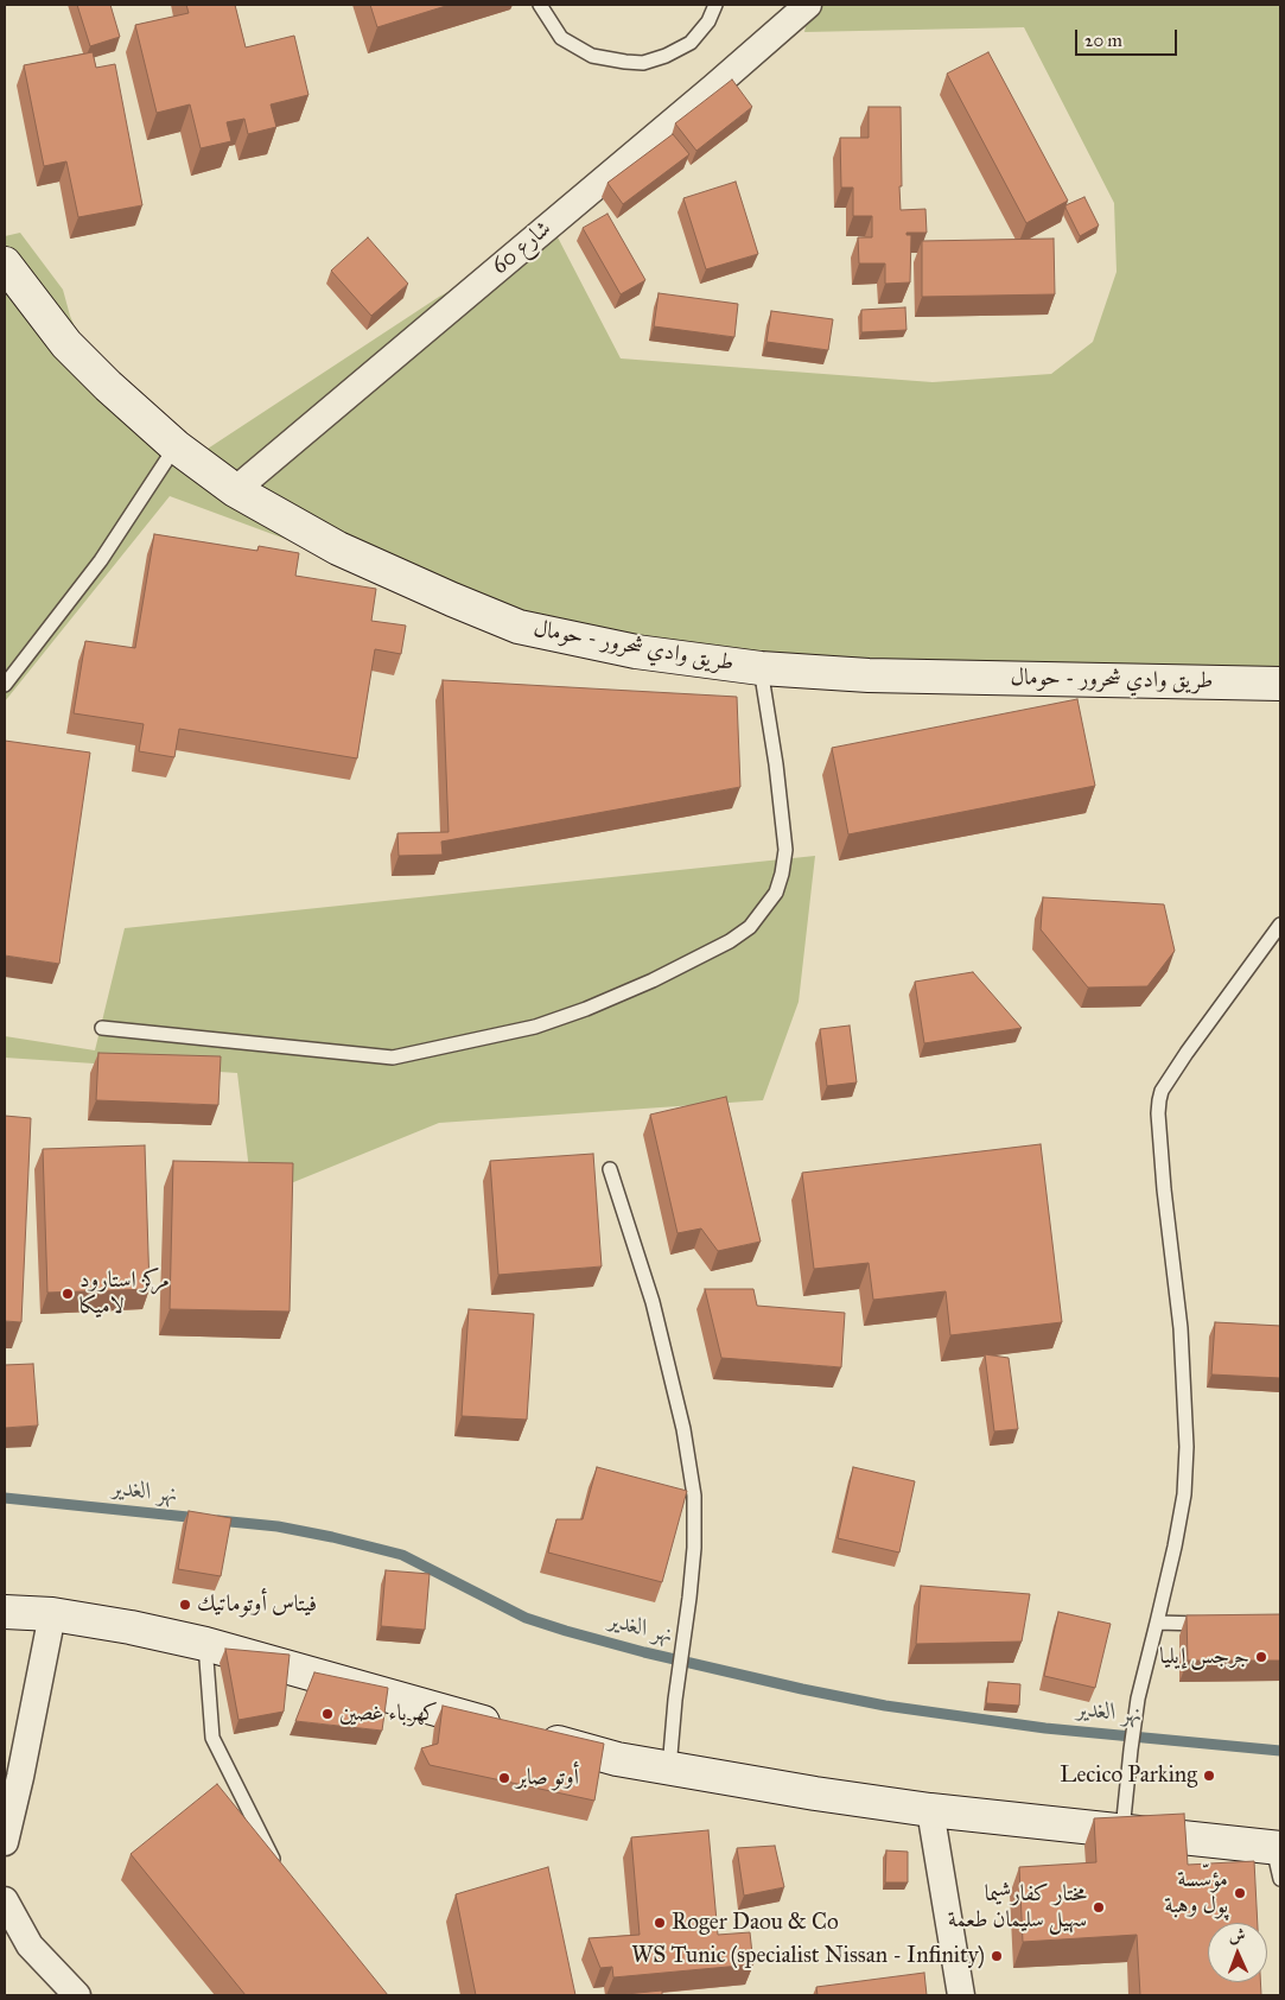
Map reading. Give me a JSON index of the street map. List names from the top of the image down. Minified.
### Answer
{"streets":{"main road":["طريق وادي شحرور - حومال"],"street":["شارع 60"]},"crossings":[["شارع 60","طريق وادي شحرور - حومال"]],"water":["نهر الغدير"],"places":["مركز استارود لاميكا","فيتاس أوتوماتيك","جرجس إيليا","كهرباء غصين","Lecico Parking","أوتو صابر","مؤسّسة پول وهبة","مختار كفارشيما سهيل سليمان طعمة","Roger Daou & Co","WS Tunic (specialist Nissan - Infinity)"],"scale_bar":"20 m","north":"top"}
